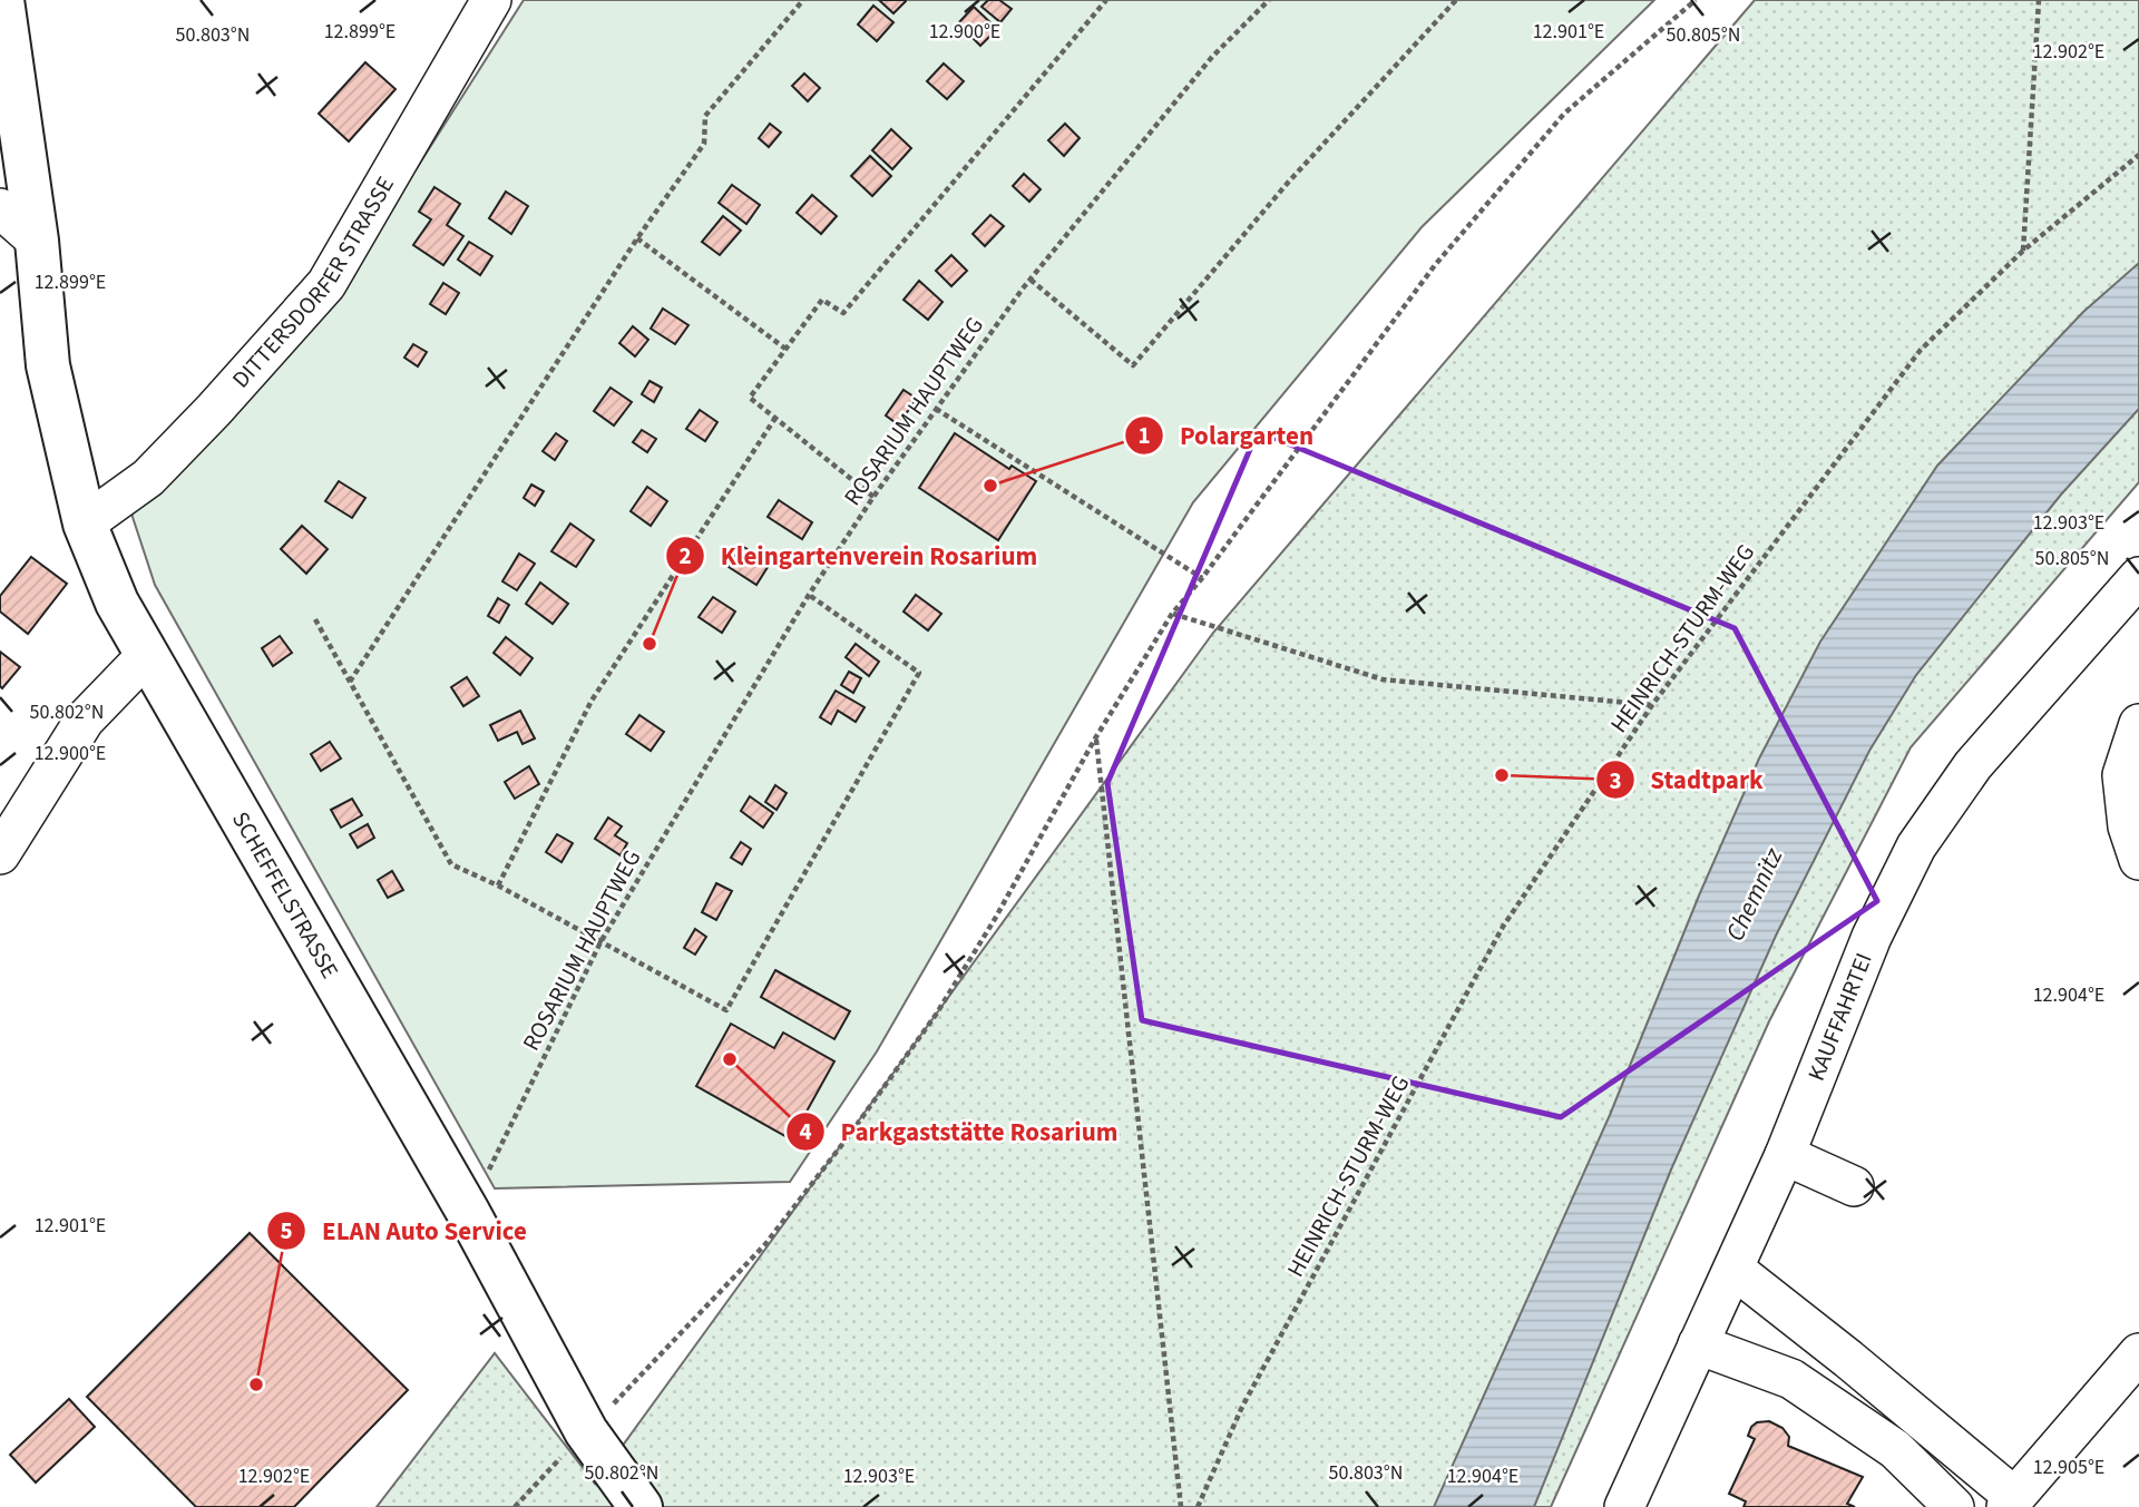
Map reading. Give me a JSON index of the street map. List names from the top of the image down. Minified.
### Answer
{"streets":{"main road":["SCHEFFELSTRASSE"],"street":["DITTERSDORFER STRASSE","KAUFFAHRTEI"],"path":["ROSARIUM HAUPTWEG","HEINRICH-STURM-WEG"]},"crossings":[["DITTERSDORFER STRASSE","SCHEFFELSTRASSE"],["ROSARIUM HAUPTWEG","SCHEFFELSTRASSE"]],"water":["Chemnitz"],"places":["Polargarten","Kleingartenverein Rosarium","Stadtpark","Parkgaststätte Rosarium","ELAN Auto Service"],"coordinates":["12.899°E","12.900°E","12.901°E","50.803°N","50.805°N","12.902°E","12.903°E","50.802°N","12.904°E","12.905°E"]}
